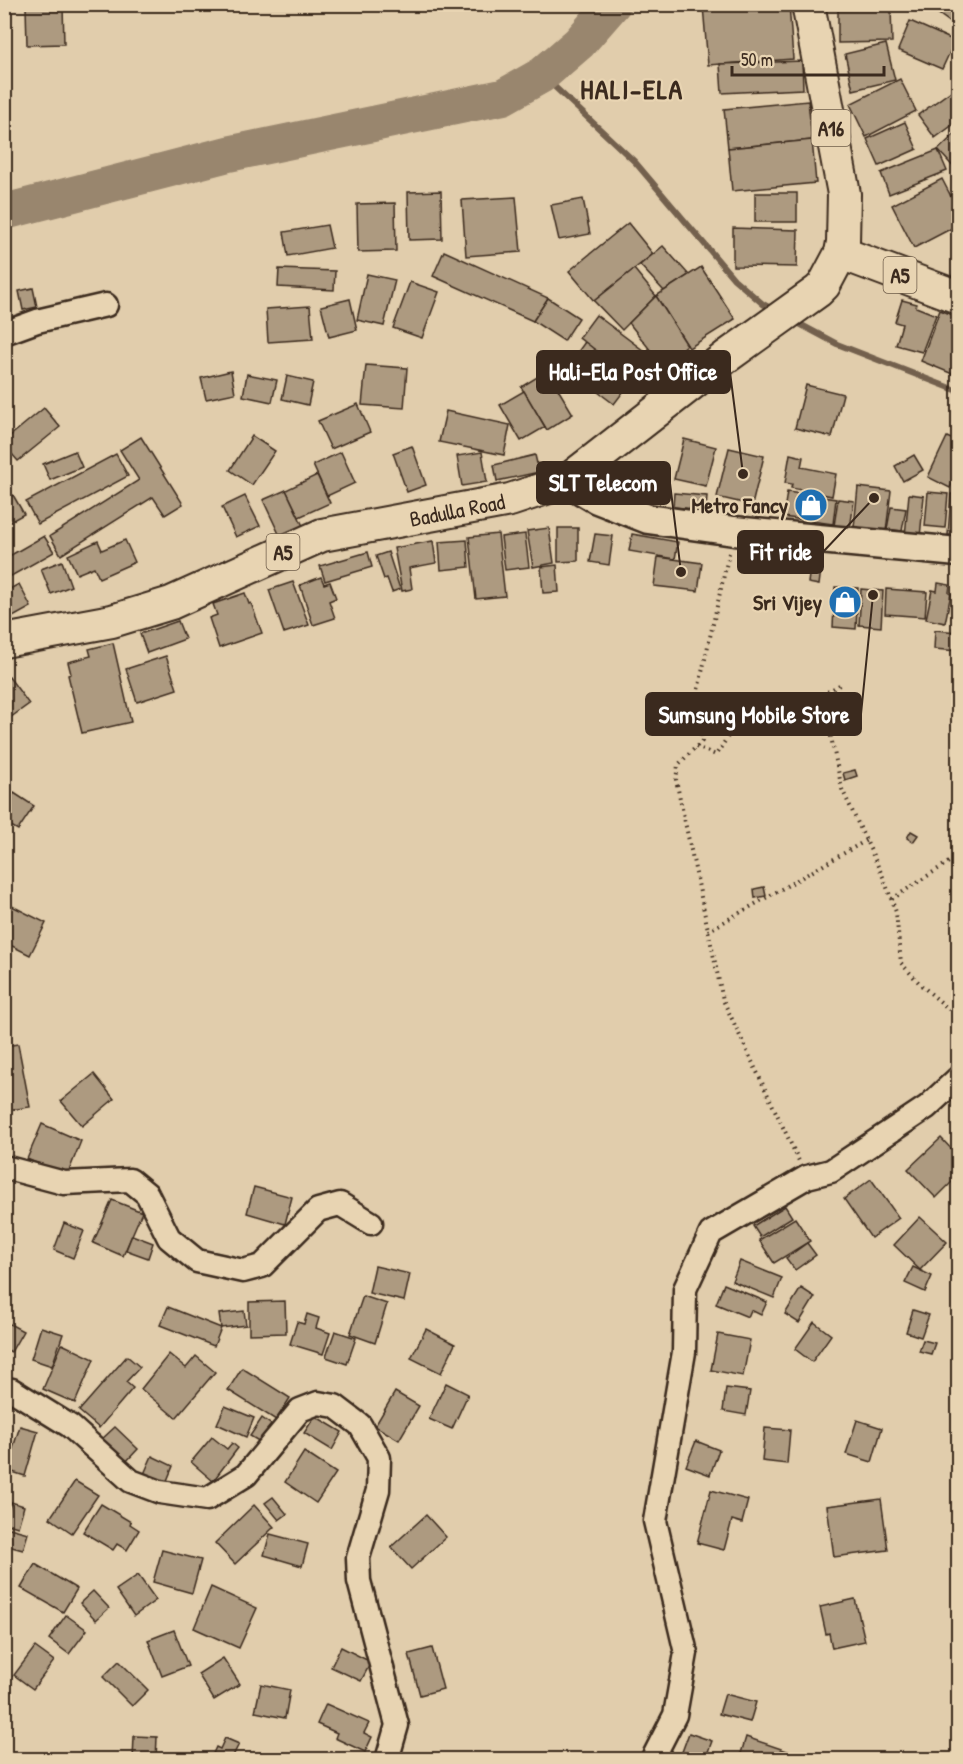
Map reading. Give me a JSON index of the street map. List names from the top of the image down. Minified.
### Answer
{"streets":{"highway":["A16","A5","Badulla Road"]},"crossings":[["A16","A5"],["A16","Badulla Road"],["A5","Badulla Road"]],"districts":["HALI-ELA"],"places":{"other":["Hali-Ela Post Office","Fit ride","SLT Telecom","Sumsung Mobile Store"],"shop":["Metro Fancy","Sri Vijey"]},"scale_bar":"50 m"}
